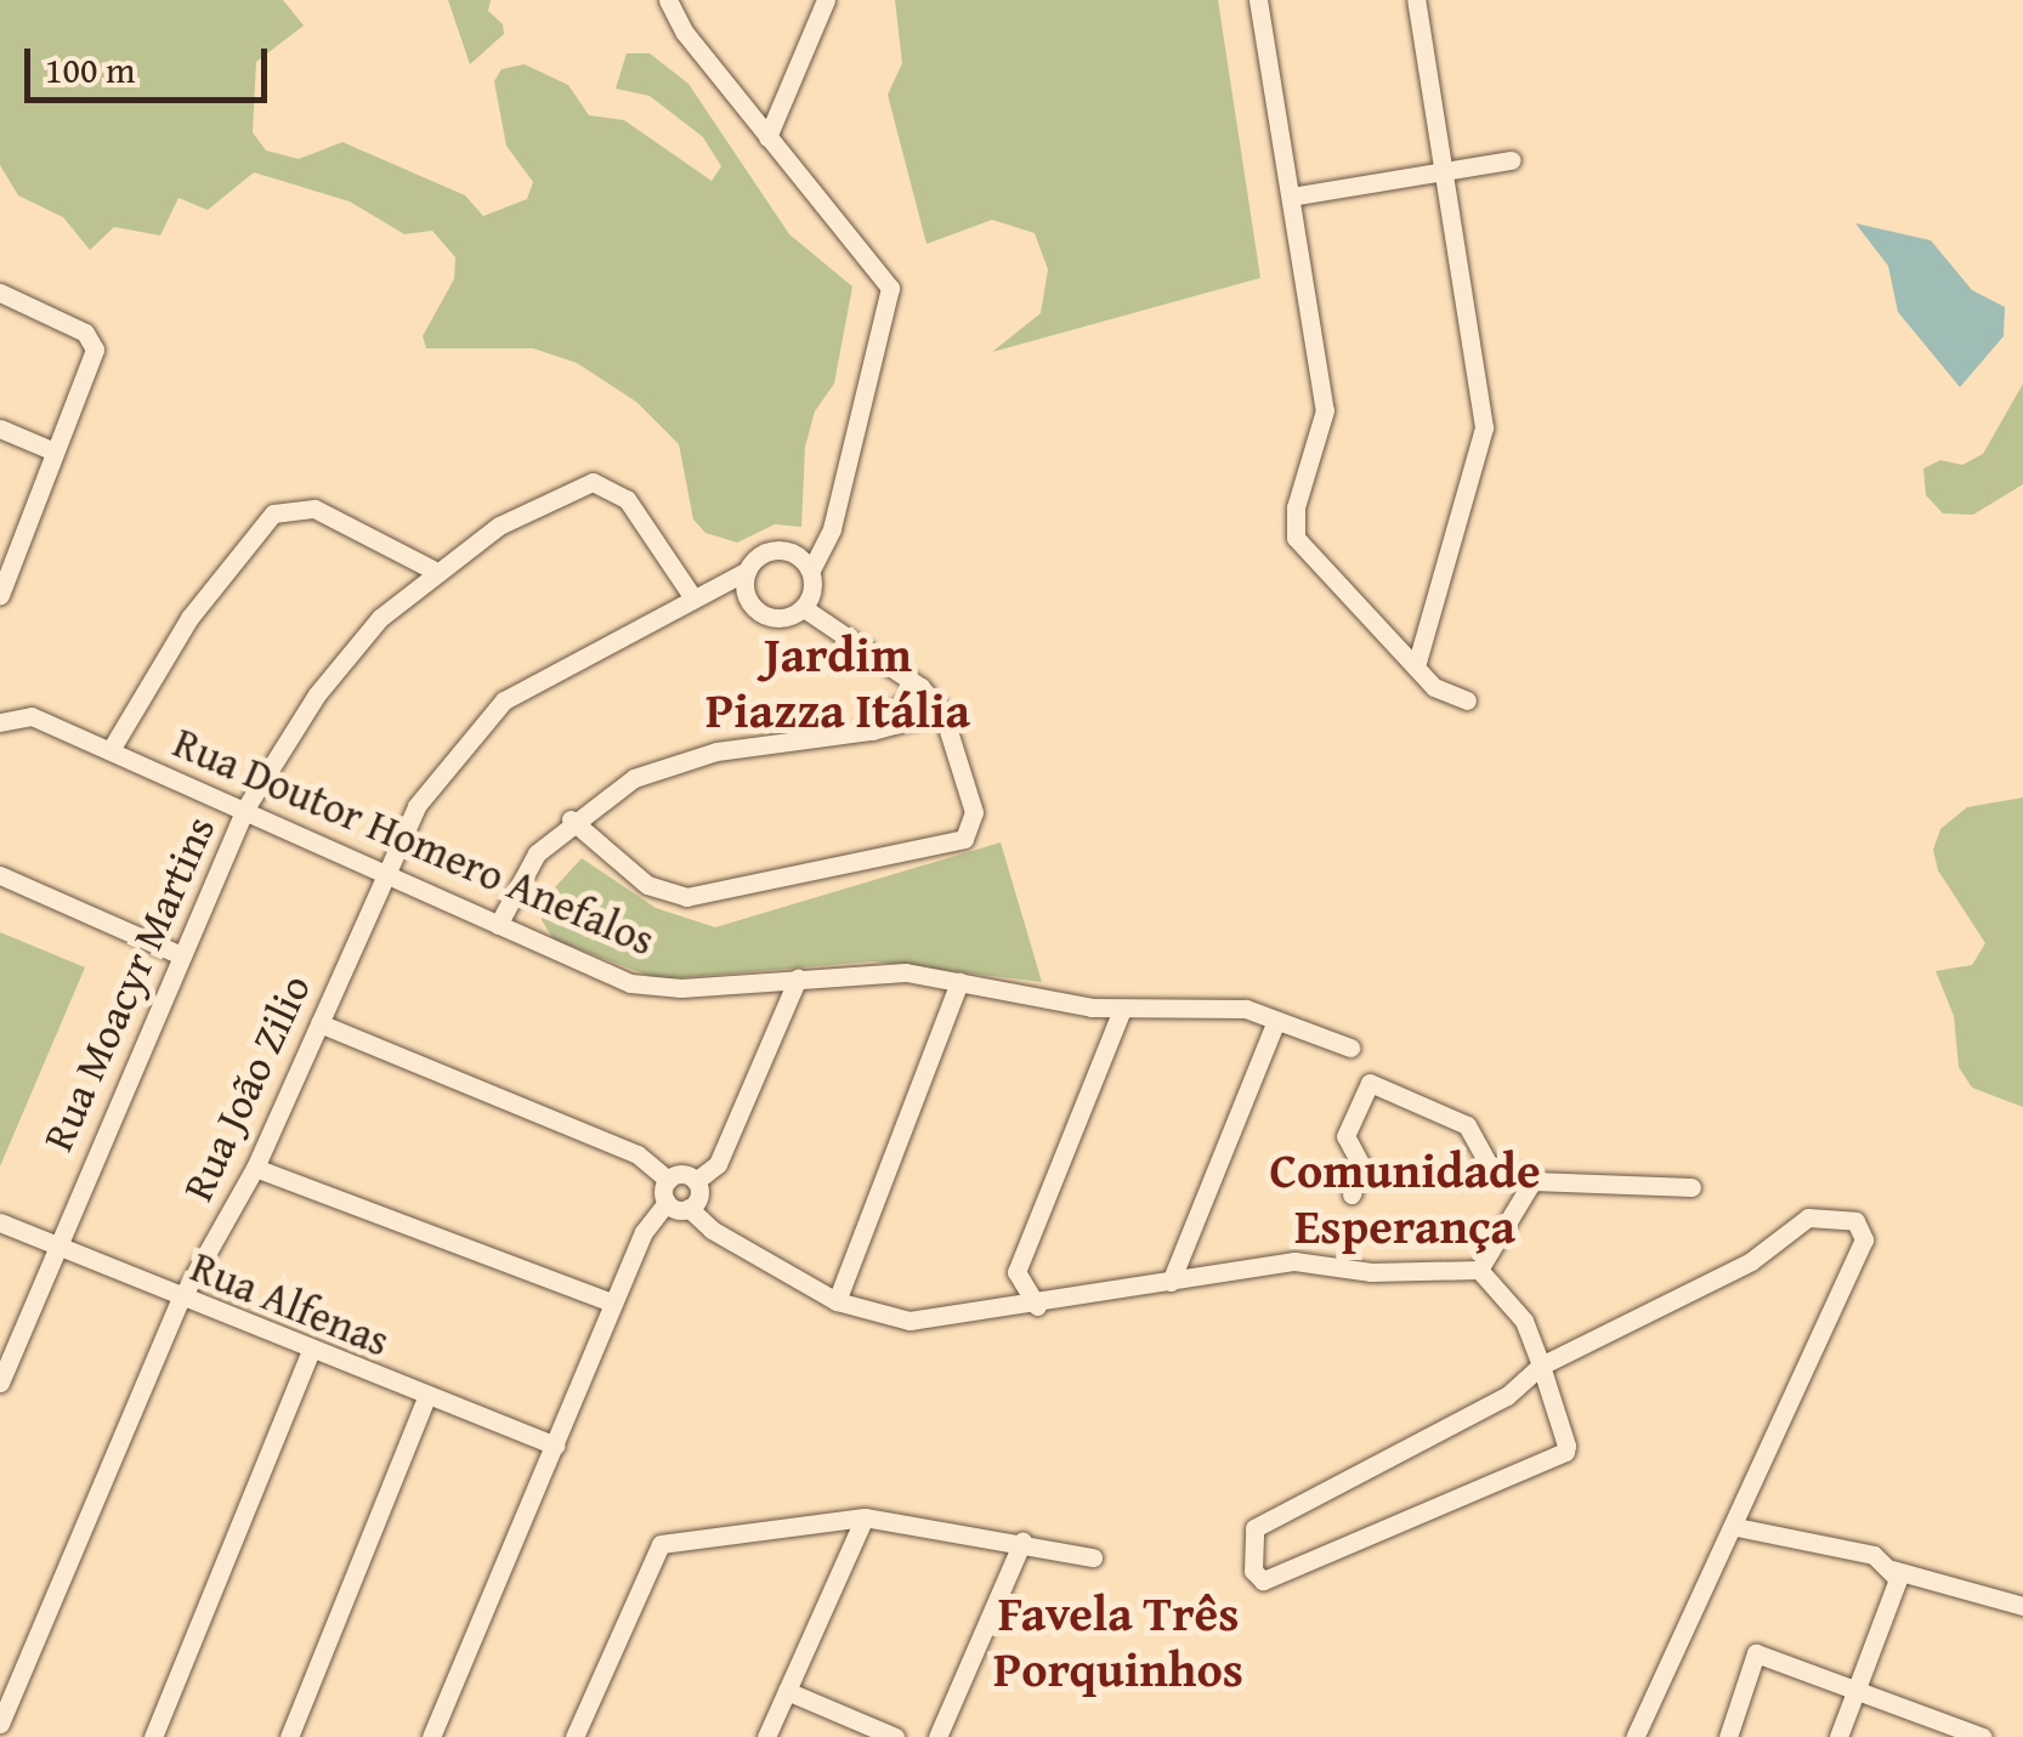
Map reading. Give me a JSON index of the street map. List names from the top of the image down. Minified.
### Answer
{"streets":{"street":["Rua Doutor Homero Anefalos","Rua Moacyr Martins","Rua João Zilio","Rua Alfenas"]},"crossings":[["Rua Doutor Homero Anefalos","Rua Moacyr Martins"],["Rua Doutor Homero Anefalos","Rua João Zilio"],["Rua Moacyr Martins","Rua João Zilio"],["Rua Moacyr Martins","Rua Alfenas"],["Rua João Zilio","Rua Alfenas"]],"districts":["Jardim Piazza Itália","Comunidade Esperança","Favela Três Porquinhos"],"scale_bar":"100 m"}
